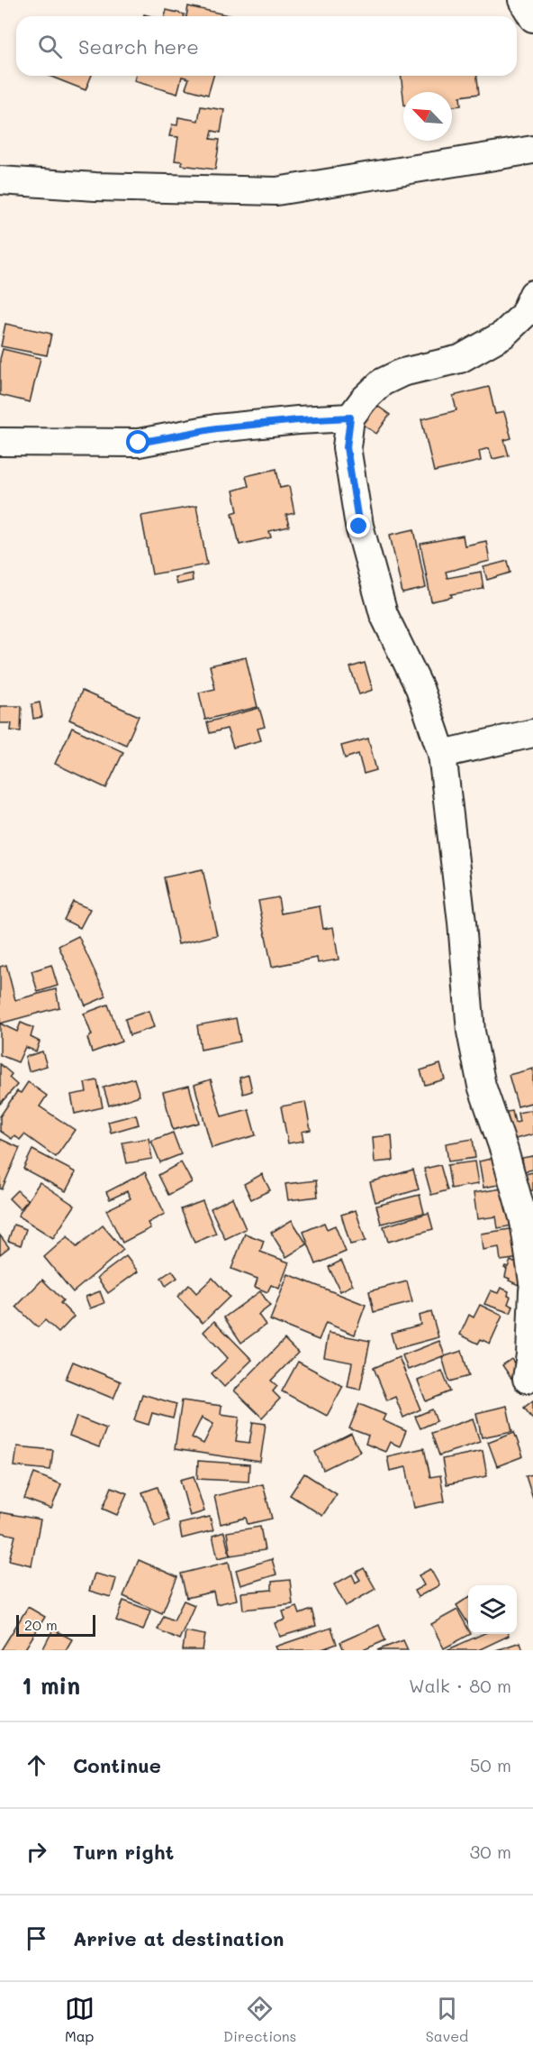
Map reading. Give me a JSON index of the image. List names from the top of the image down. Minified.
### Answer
{"scale_bar":"20 m","north":"top left","page":{"search":"Search here","scale":"20 m","heading":["1 min","Walk · 80 m"],"list":[["Continue","50 m"],["Turn right","30 m"],"Arrive at destination"],"nav":["Map","Directions","Saved"]}}
